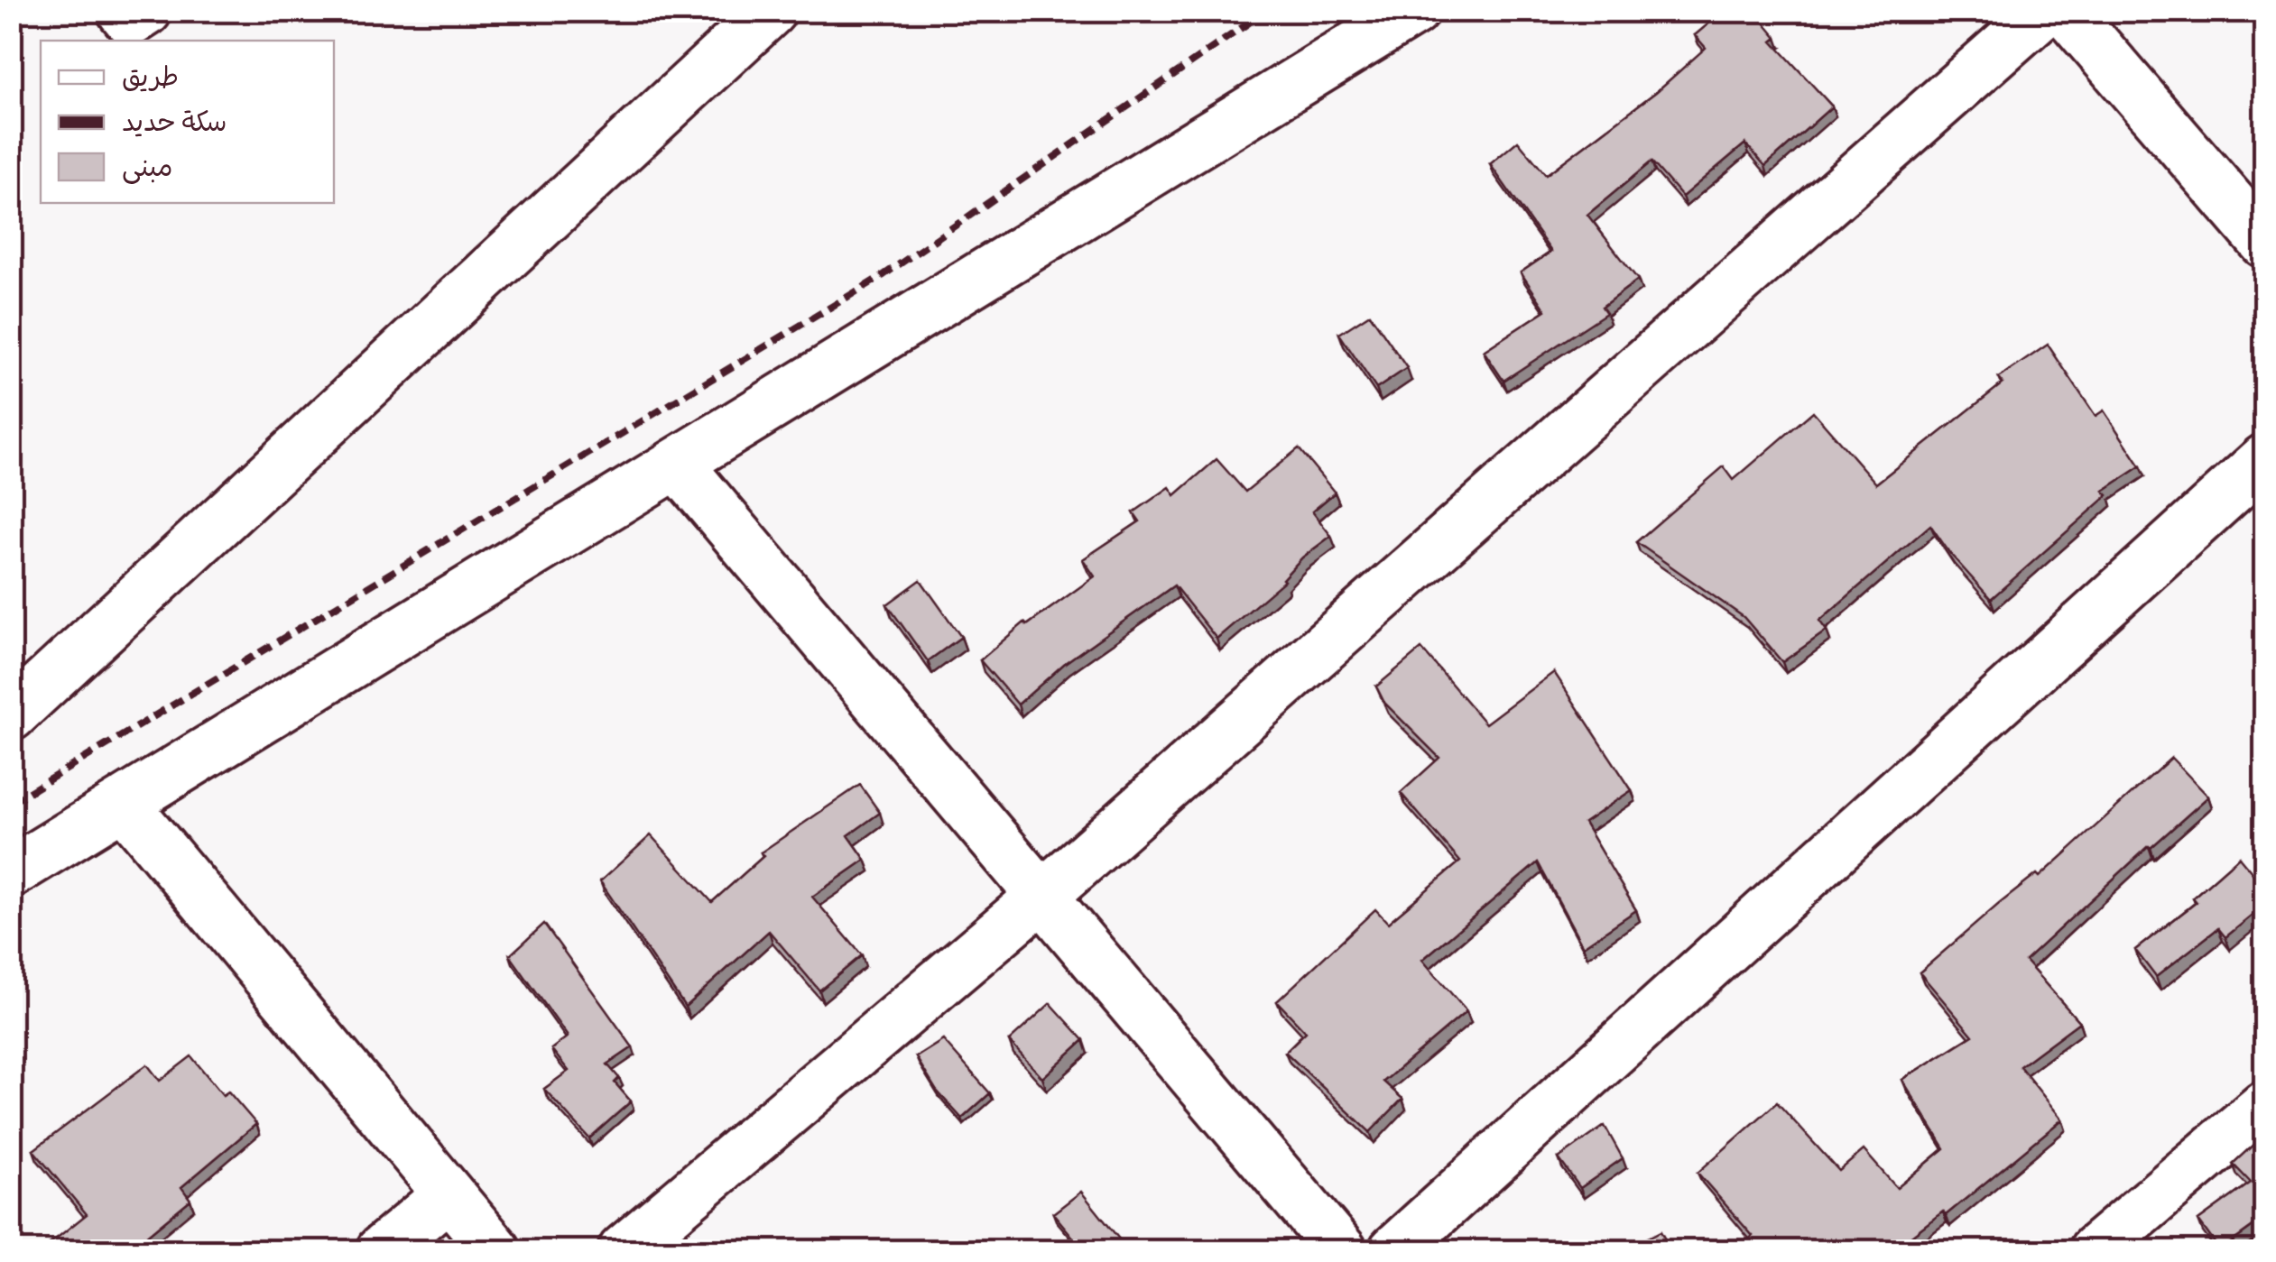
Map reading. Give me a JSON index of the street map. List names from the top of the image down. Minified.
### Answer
{"legend":["طريق","سكة حديد","مبنى"]}
